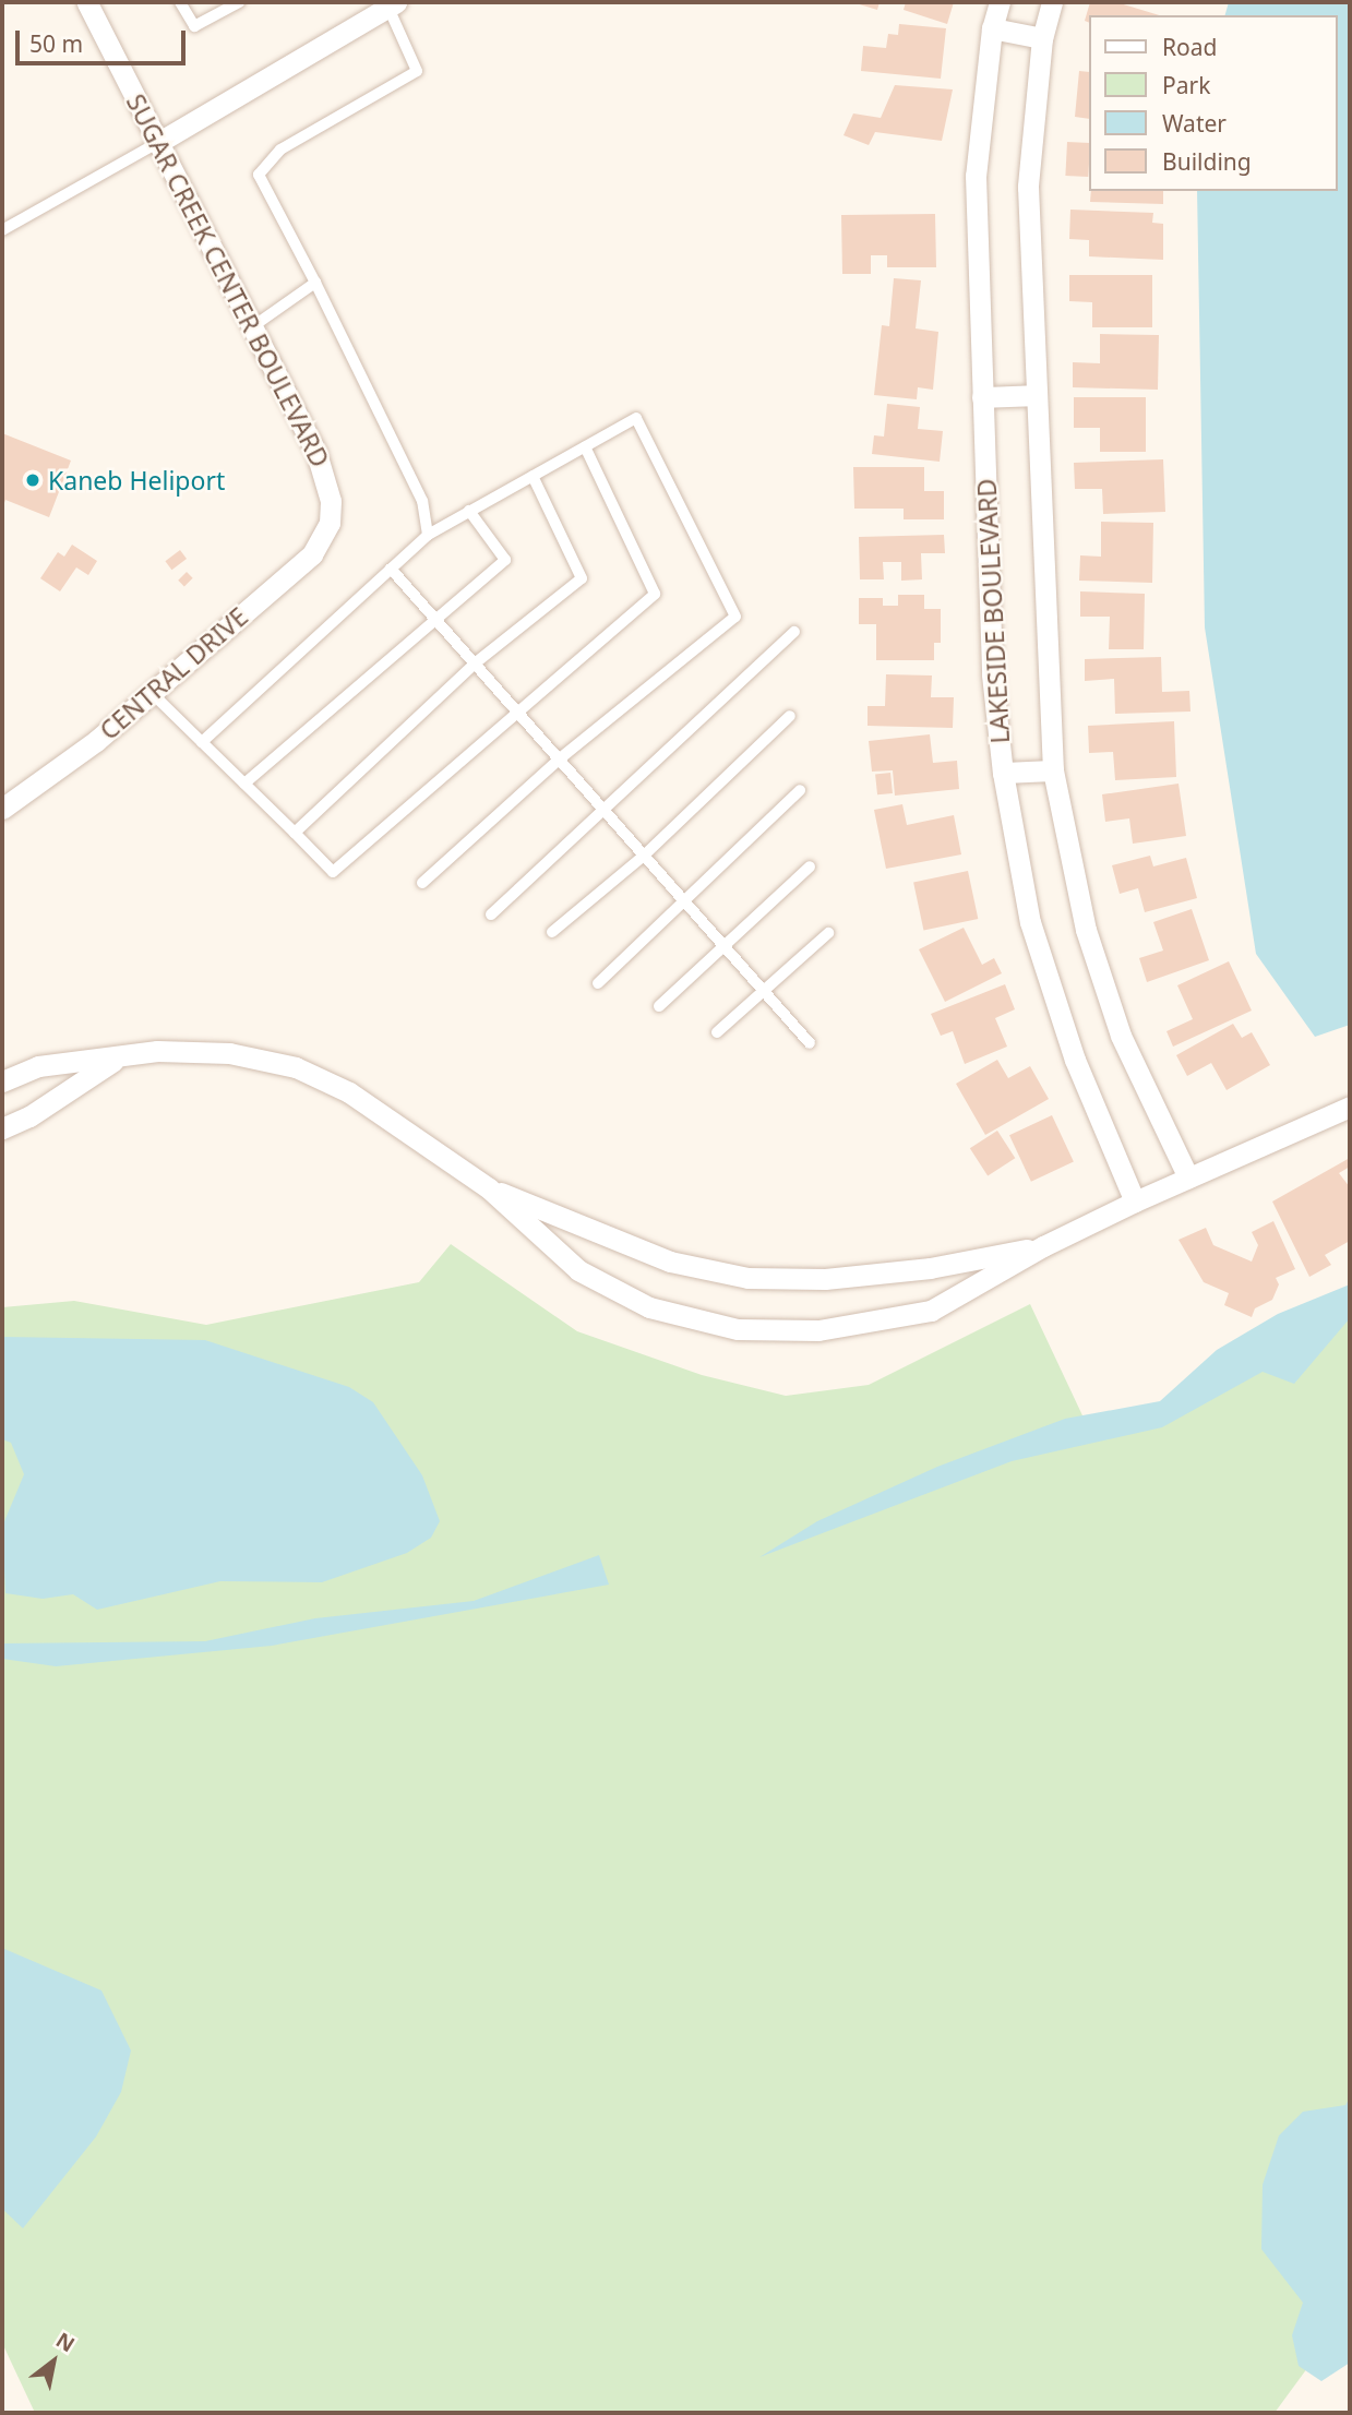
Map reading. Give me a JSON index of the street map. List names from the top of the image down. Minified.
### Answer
{"streets":{"street":["SUGAR CREEK CENTER BOULEVARD","LAKESIDE BOULEVARD","CENTRAL DRIVE"]},"crossings":[["SUGAR CREEK CENTER BOULEVARD","CENTRAL DRIVE"]],"places":["Kaneb Heliport"],"legend":["Road","Park","Water","Building"],"scale_bar":"50 m","north":"top right"}
